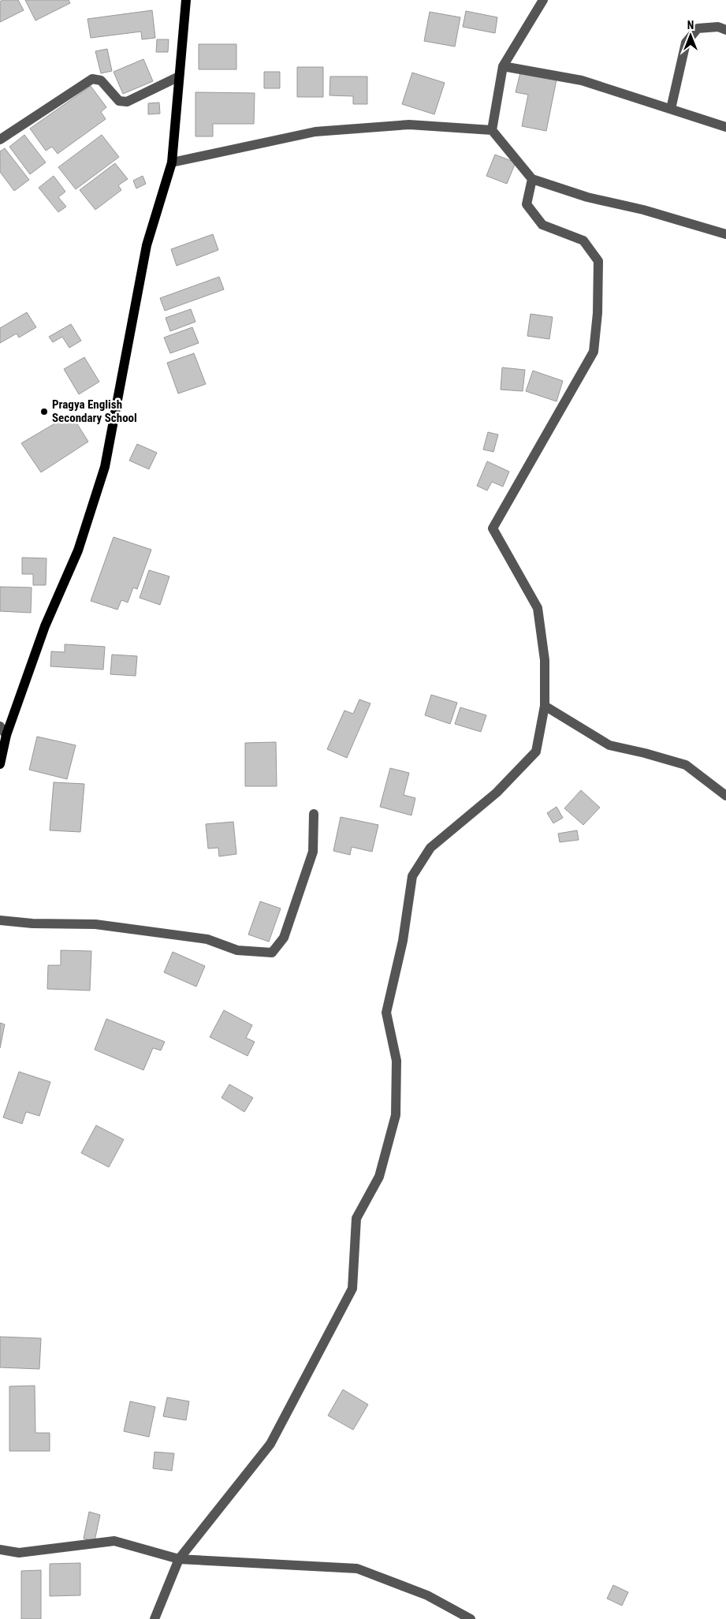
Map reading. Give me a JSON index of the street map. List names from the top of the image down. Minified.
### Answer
{"places":["Pragya English Secondary School"],"north":"top"}
